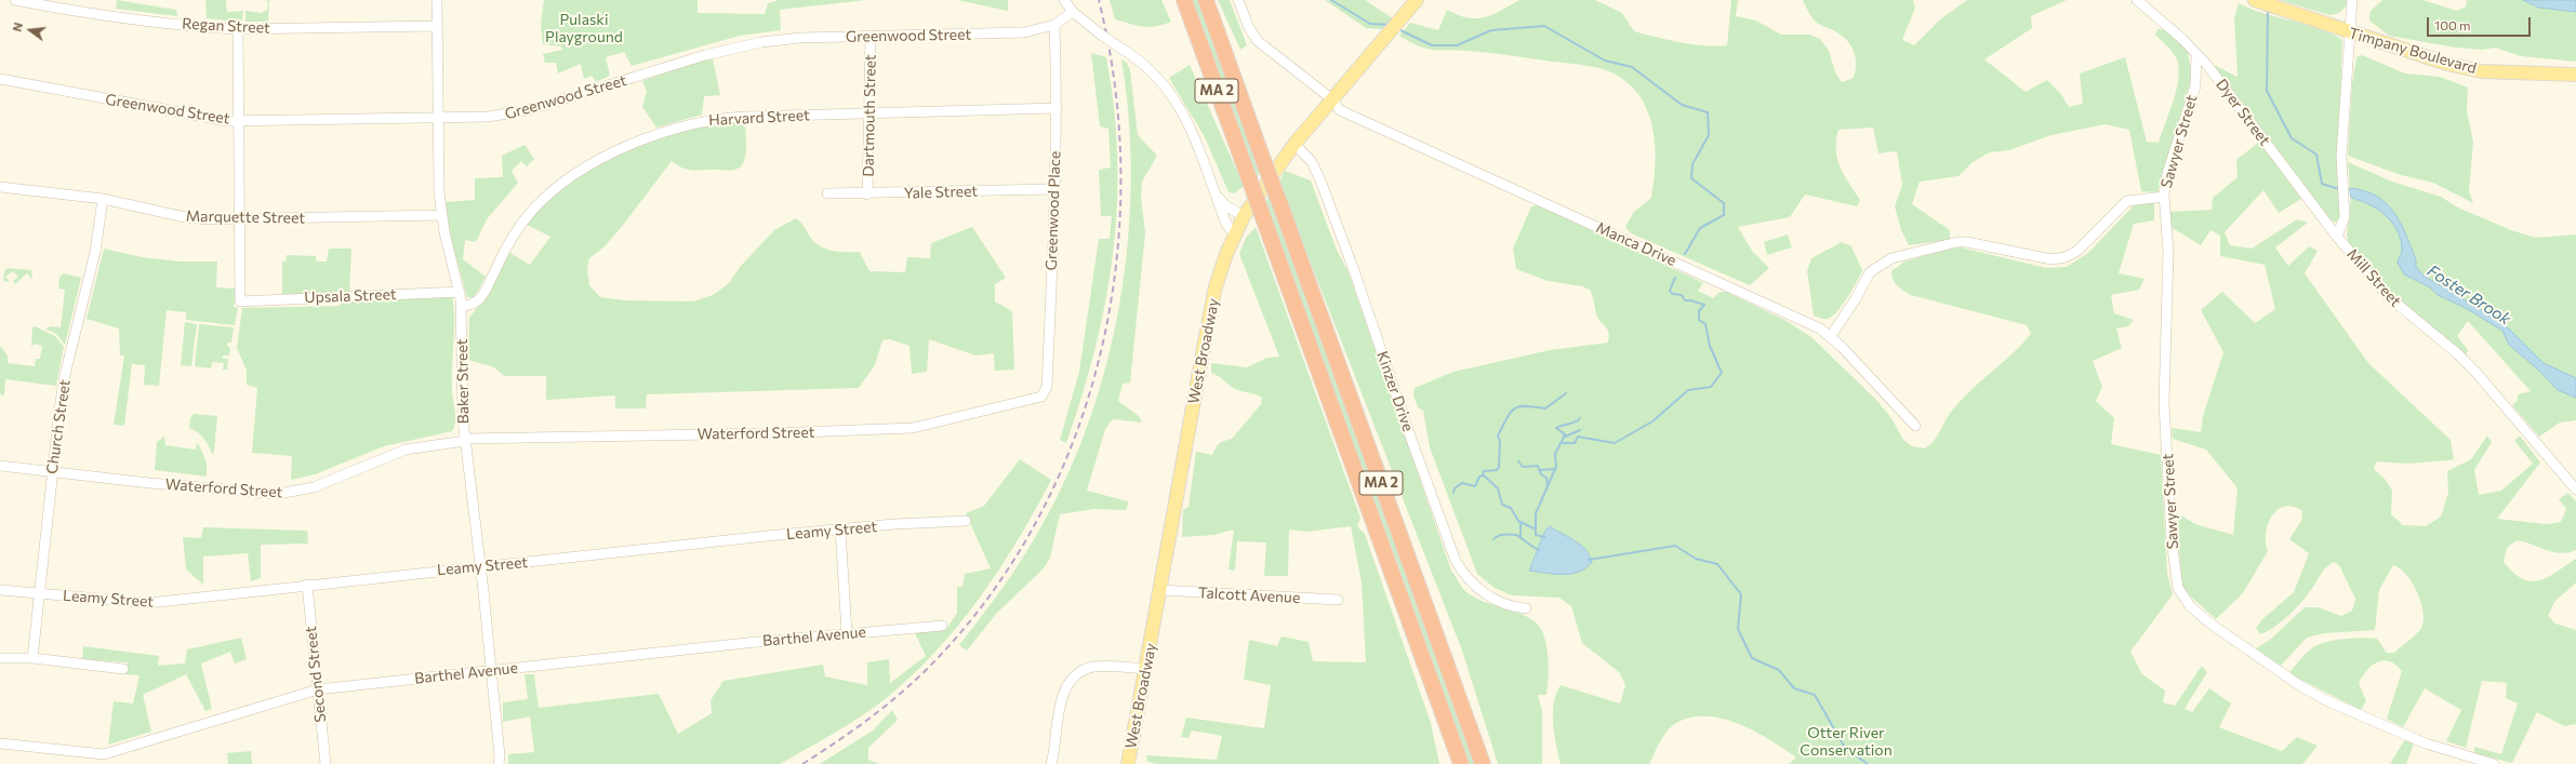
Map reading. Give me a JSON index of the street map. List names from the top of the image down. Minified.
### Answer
{"streets":{"highway":["MA 2"],"main road":["Timpany Boulevard","West Broadway"],"street":["Regan Street","Greenwood Street","Dyer Street","Dartmouth Street","Harvard Street","Sawyer Street","Yale Street","Greenwood Place","Marquette Street","Manca Drive","Mill Street","Upsala Street","Baker Street","Kinzer Drive","Church Street","Waterford Street","Leamy Street","Talcott Avenue","Barthel Avenue","Second Street"]},"crossings":[["Regan Street","Baker Street"],["Greenwood Street","Dartmouth Street"],["Greenwood Street","Greenwood Place"],["Greenwood Street","Baker Street"],["Timpany Boulevard","Mill Street"],["Dyer Street","Sawyer Street"],["Dyer Street","Mill Street"],["Dartmouth Street","Harvard Street"],["Dartmouth Street","Yale Street"],["Harvard Street","Greenwood Place"],["Harvard Street","Baker Street"],["Yale Street","Greenwood Place"],["Greenwood Place","Waterford Street"],["Marquette Street","Upsala Street"],["Marquette Street","Baker Street"],["Marquette Street","Church Street"],["Manca Drive","West Broadway"],["Upsala Street","Baker Street"],["West Broadway","Kinzer Drive"],["West Broadway","Talcott Avenue"],["Baker Street","Waterford Street"],["Baker Street","Leamy Street"],["Baker Street","Barthel Avenue"],["Church Street","Waterford Street"],["Church Street","Leamy Street"],["Leamy Street","Second Street"],["Barthel Avenue","Second Street"]],"water":["Foster Brook"],"parks":["Pulaski Playground","Otter River Conservation"],"scale_bar":"100 m","north":"left"}
